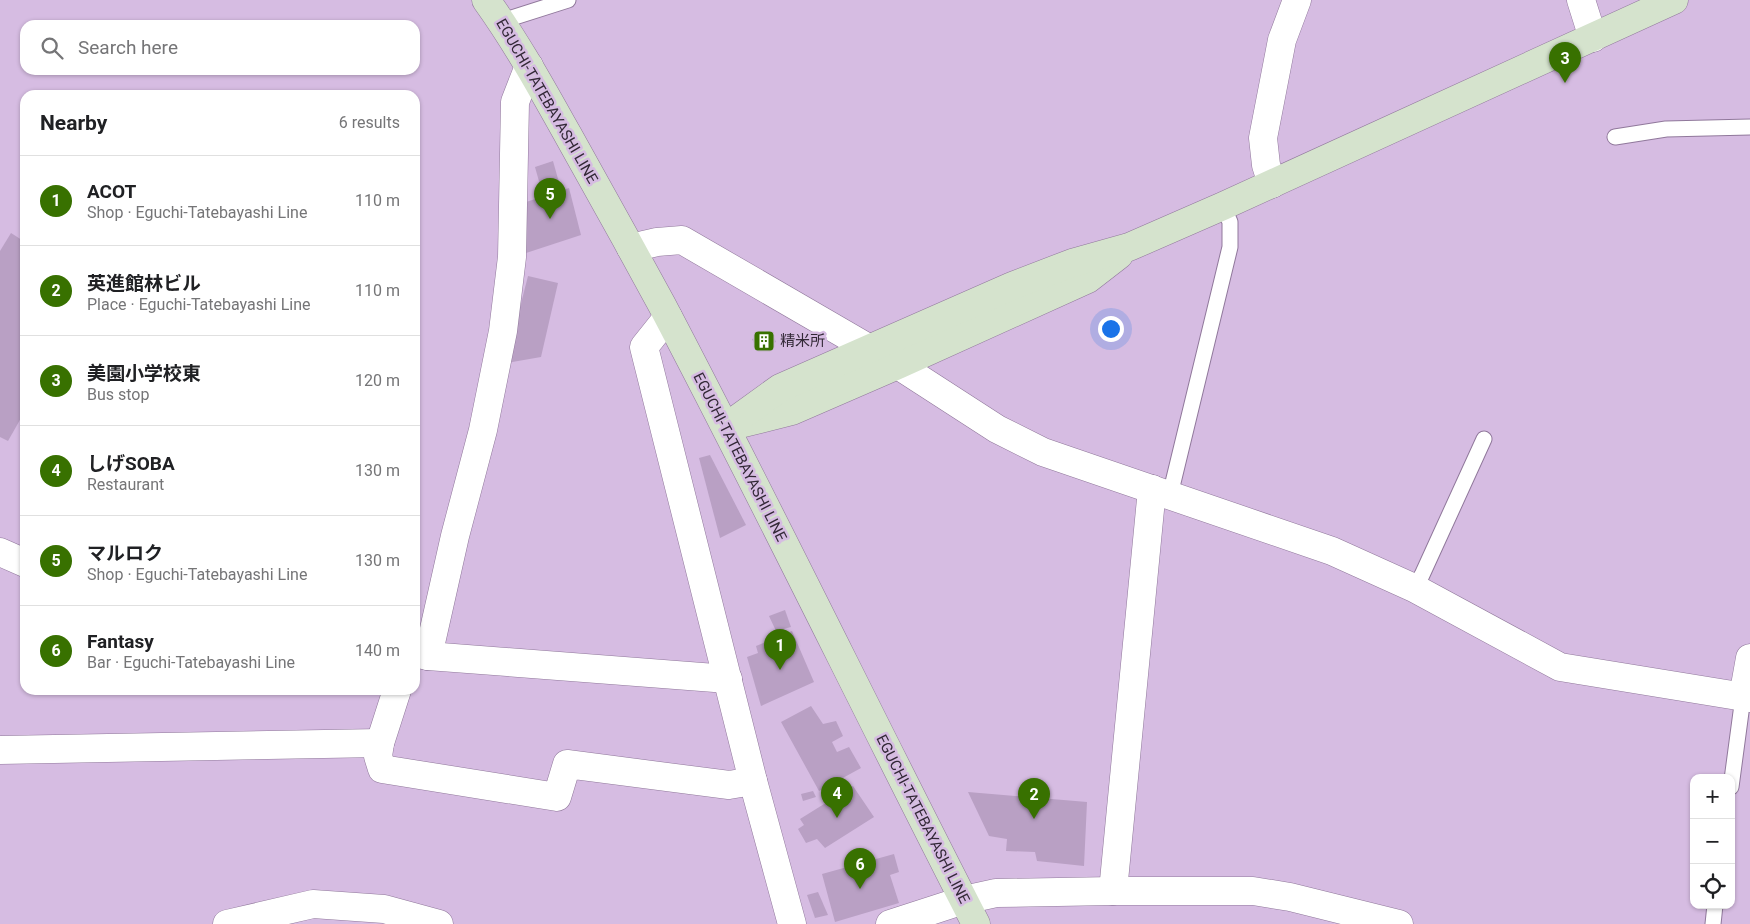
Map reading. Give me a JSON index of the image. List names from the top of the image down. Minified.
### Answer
{"streets":{"street":["EGUCHI-TATEBAYASHI LINE"]},"places":{"building":["精米所"]},"page":{"search":"Search here","pins":["3","5","1","4","2","6"],"heading":["Nearby","6 results"],"list":[{"mark":"1","name":"ACOT","note":"Shop · Eguchi-Tatebayashi Line","value":"110 m"},{"mark":"2","name":"英進館林ビル","note":"Place · Eguchi-Tatebayashi Line","value":"110 m"},{"mark":"3","name":"美園小学校東","note":"Bus stop","value":"120 m"},{"mark":"4","name":"しげSOBA","note":"Restaurant","value":"130 m"},{"mark":"5","name":"マルロク","note":"Shop · Eguchi-Tatebayashi Line","value":"130 m"},{"mark":"6","name":"Fantasy","note":"Bar · Eguchi-Tatebayashi Line","value":"140 m"}],"map_buttons":["+","−"]}}
